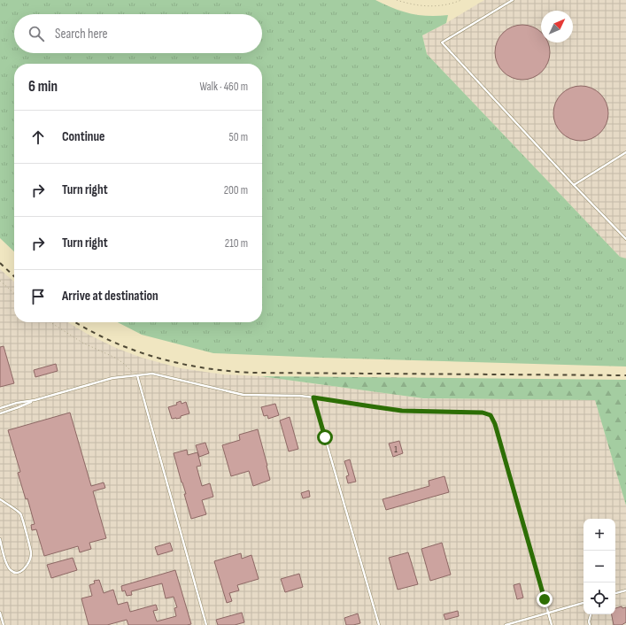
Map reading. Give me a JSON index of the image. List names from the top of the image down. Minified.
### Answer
{"house_numbers":["1"],"north":"top right","page":{"search":"Search here","heading":["6 min","Walk · 460 m"],"list":[["Continue","50 m"],["Turn right","200 m"],["Turn right","210 m"],"Arrive at destination"],"map_buttons":["+","−"]}}
